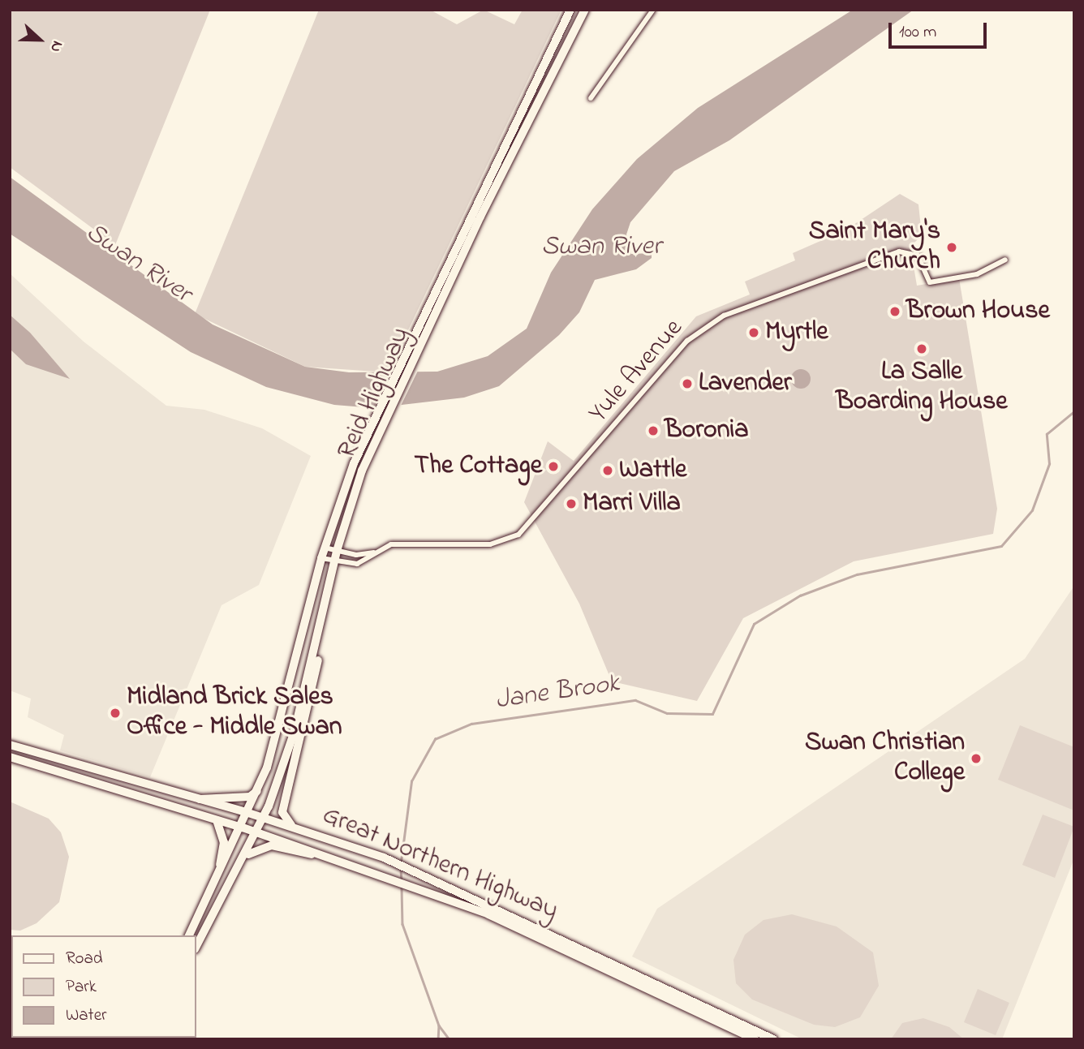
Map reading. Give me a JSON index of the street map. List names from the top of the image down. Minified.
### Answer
{"streets":{"main road":["Reid Highway","Great Northern Highway"],"street":["Yule Avenue"]},"crossings":[["Yule Avenue","Reid Highway"],["Reid Highway","Great Northern Highway"]],"water":["Swan River","Jane Brook"],"places":["Saint Mary's Church","Brown House","Myrtle","La Salle Boarding House","Lavender","Boronia","The Cottage","Wattle","Marri Villa","Midland Brick Sales Office - Middle Swan","Swan Christian College"],"legend":["Road","Park","Water"],"scale_bar":"100 m","north":"right"}
